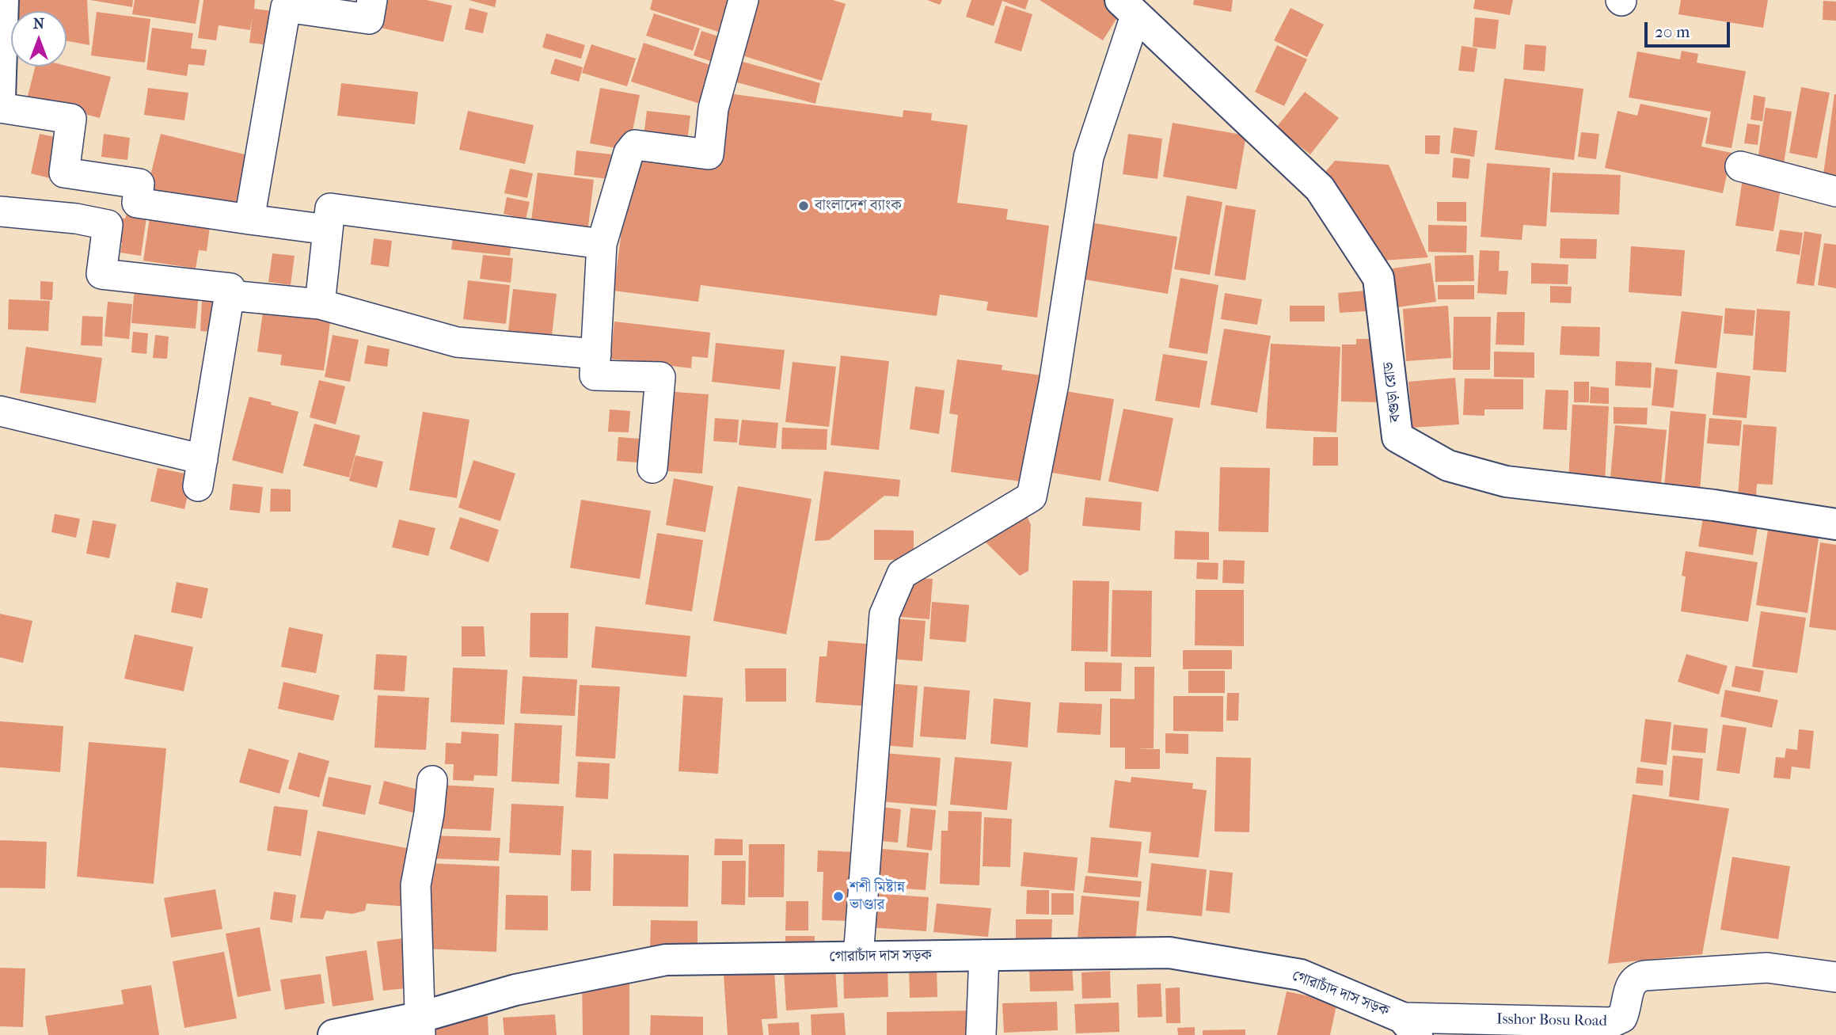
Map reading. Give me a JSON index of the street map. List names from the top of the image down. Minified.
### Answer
{"streets":{"main road":["বগুড়া রোড","গোরাচাঁদ দাস সড়ক"],"street":["Isshor Bosu Road"]},"crossings":[["গোরাচাঁদ দাস সড়ক","Isshor Bosu Road"]],"places":["বাংলাদেশ ব্যাংক","শশী মিষ্টান্ন ভাণ্ডার"],"scale_bar":"20 m","north":"top"}
